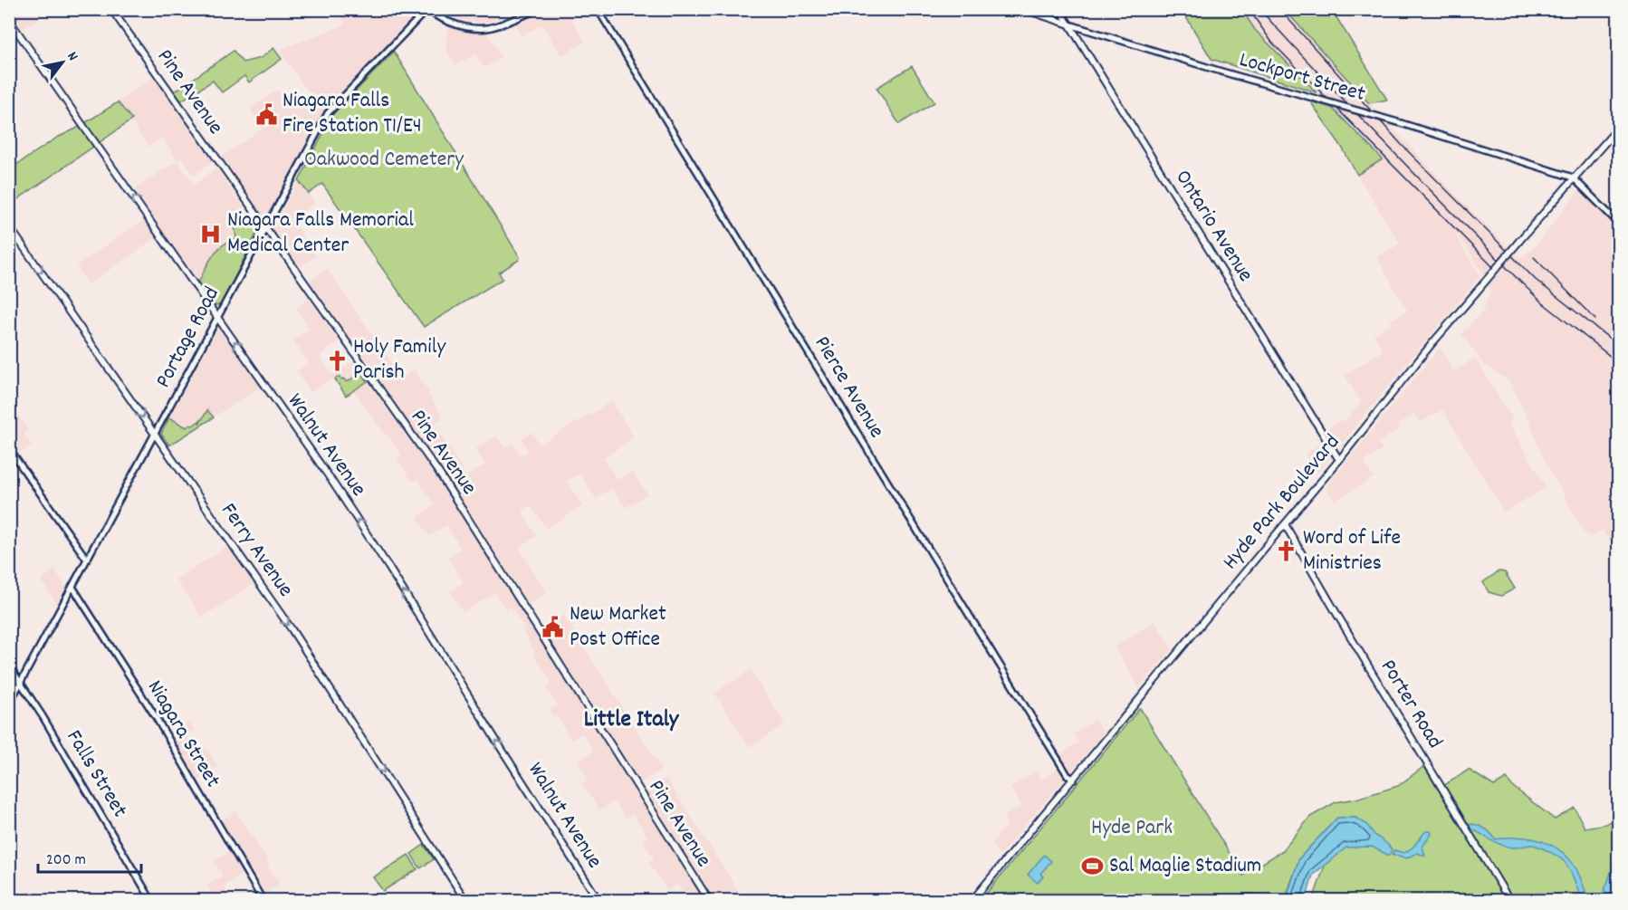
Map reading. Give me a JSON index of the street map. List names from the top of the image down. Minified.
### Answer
{"streets":{"main road":["Lockport Street","Pine Avenue","Ontario Avenue","Walnut Avenue","Hyde Park Boulevard","Ferry Avenue","Porter Road"],"street":["Portage Road","Pierce Avenue","Niagara Street","Falls Street"]},"crossings":[["Lockport Street","Ontario Avenue"],["Lockport Street","Hyde Park Boulevard"],["Pine Avenue","Portage Road"],["Ontario Avenue","Hyde Park Boulevard"],["Portage Road","Walnut Avenue"],["Portage Road","Ferry Avenue"],["Portage Road","Niagara Street"],["Portage Road","Falls Street"],["Pierce Avenue","Hyde Park Boulevard"],["Hyde Park Boulevard","Porter Road"]],"one_way":["Walnut Avenue","Ferry Avenue"],"districts":["Little Italy"],"parks":["Oakwood Cemetery","Hyde Park"],"places":{"public building":["Niagara Falls Fire Station T1/E4","New Market Post Office"],"hospital":["Niagara Falls Memorial Medical Center"],"church":["Holy Family Parish","Word of Life Ministries"],"sports":["Sal Maglie Stadium"]},"scale_bar":"200 m","north":"top right"}
